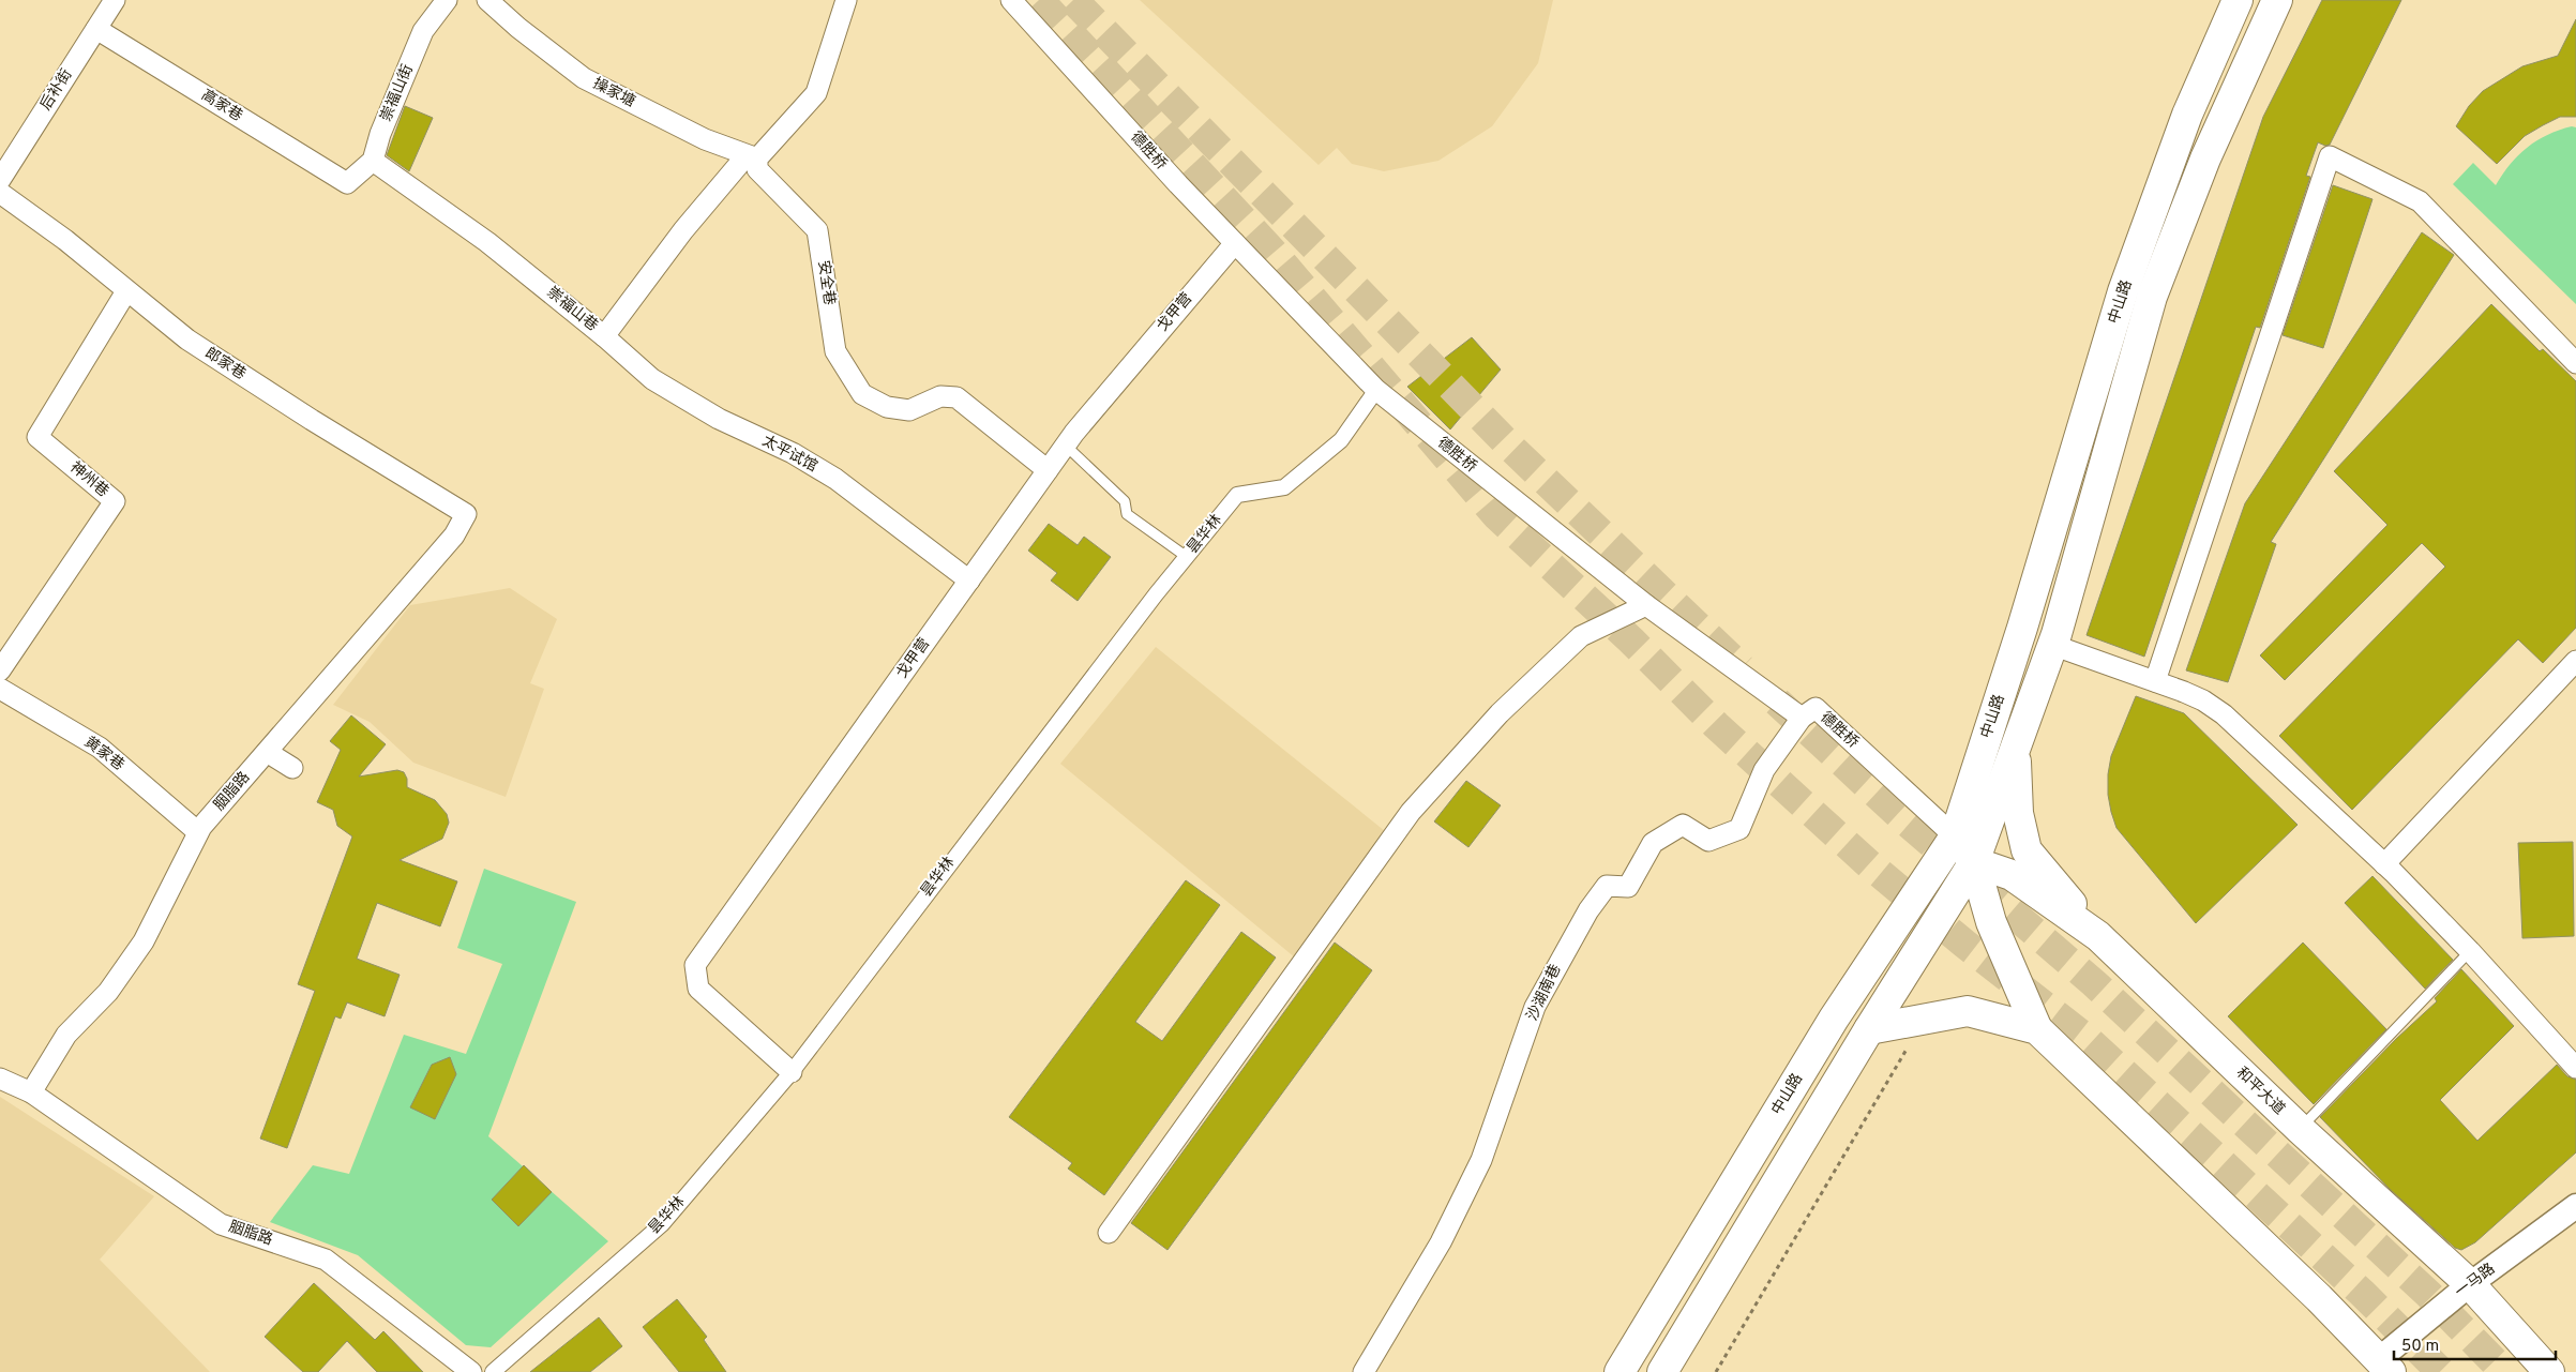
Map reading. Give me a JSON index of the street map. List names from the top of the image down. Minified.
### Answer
{"streets":{"main road":["中山路","和平大道"],"street":["后补街","崇福山街","操家塘","高家巷","德胜桥","安全巷","崇福山巷","戈甲营","郎家巷","太平试馆","神州巷","昙华林","黄家巷","胭脂路","沙湖南巷","一马路"]},"crossings":[["后补街","高家巷"],["崇福山街","高家巷"],["崇福山街","崇福山巷"],["操家塘","安全巷"],["操家塘","崇福山巷"],["高家巷","崇福山巷"],["德胜桥","中山路"],["德胜桥","戈甲营"],["德胜桥","昙华林"],["德胜桥","沙湖南巷"],["安全巷","崇福山巷"],["安全巷","戈甲营"],["中山路","和平大道"],["崇福山巷","太平试馆"],["戈甲营","太平试馆"],["戈甲营","昙华林"],["郎家巷","神州巷"],["郎家巷","胭脂路"],["黄家巷","胭脂路"],["和平大道","一马路"]],"scale_bar":"50 m"}
